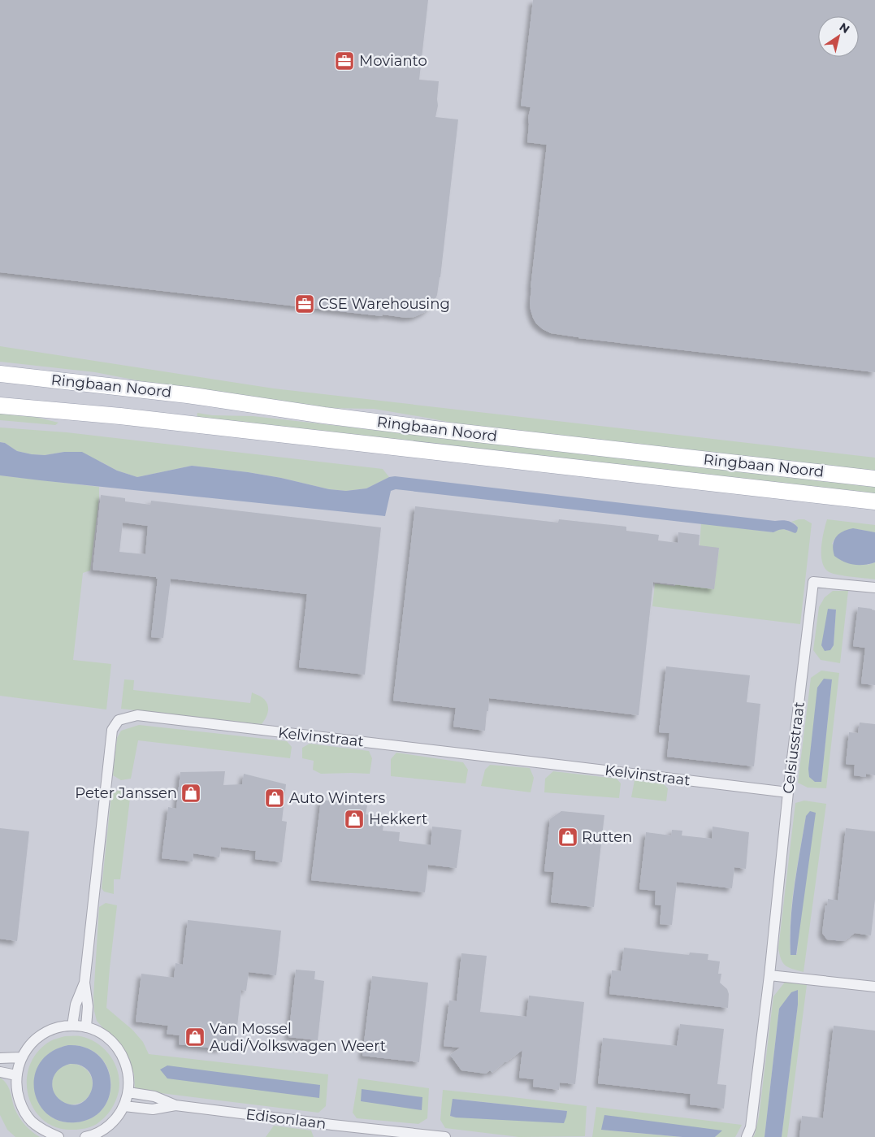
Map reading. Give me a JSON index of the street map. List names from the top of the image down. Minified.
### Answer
{"streets":{"main road":["Ringbaan Noord"],"street":["Kelvinstraat","Celsiusstraat","Edisonlaan"]},"crossings":[["Kelvinstraat","Celsiusstraat"]],"places":{"office":["Movianto","CSE Warehousing"],"shop":["Peter Janssen","Auto Winters","Hekkert","Rutten","Van Mossel Audi/Volkswagen Weert"]},"north":"top right"}
